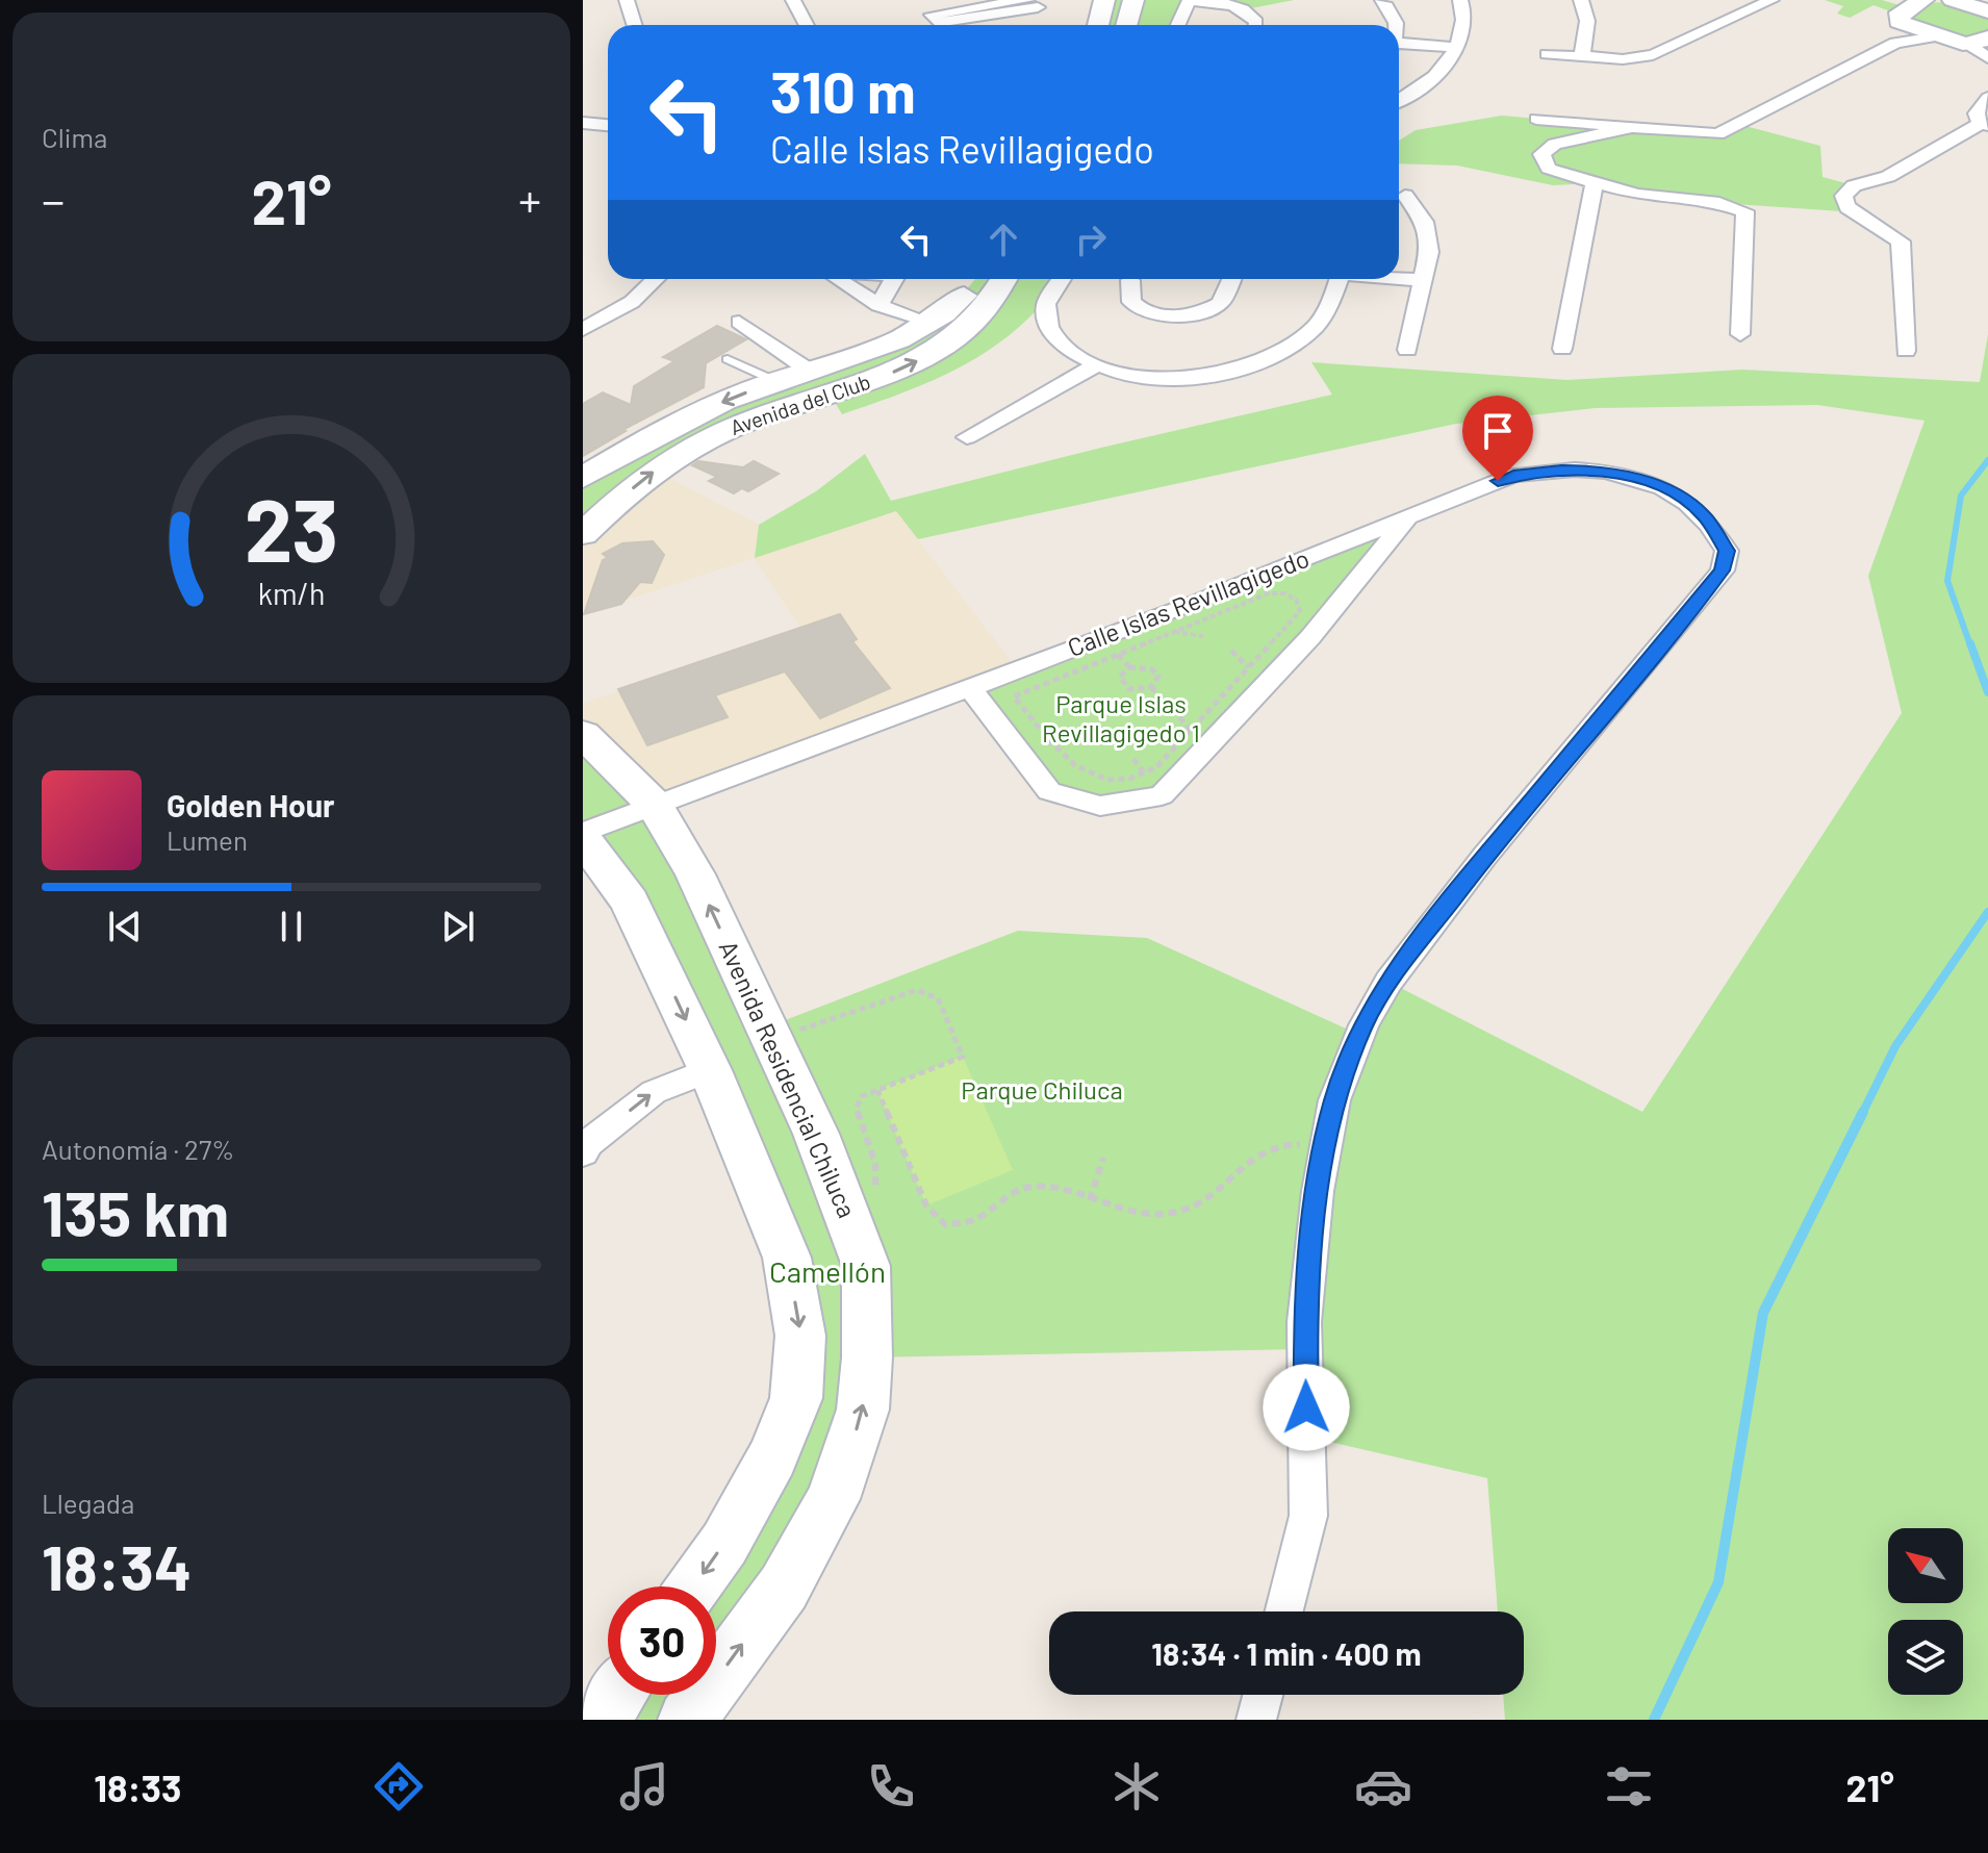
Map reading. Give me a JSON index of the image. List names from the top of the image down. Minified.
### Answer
{"streets":{"street":["Avenida del Club","Calle Islas Revillagigedo","Avenida Residencial Chiluca"]},"crossings":[["Calle Islas Revillagigedo","Avenida Residencial Chiluca"]],"parks":["Parque Islas Revillagigedo 1","Parque Chiluca","Camellón"],"north":"top left","page":{"tile":["Clima",["Autonomía · 27%","135 km"],["Llegada","18:34"]],"turn":["310 m","Calle Islas Revillagigedo"],"heat":["−","21°","+"],"song":["Golden Hour","Lumen"],"limit":"30","trip":"18:34 · 1 min · 400 m","tabs":["18:33","21°"],"gauge":["23","km/h"]}}
